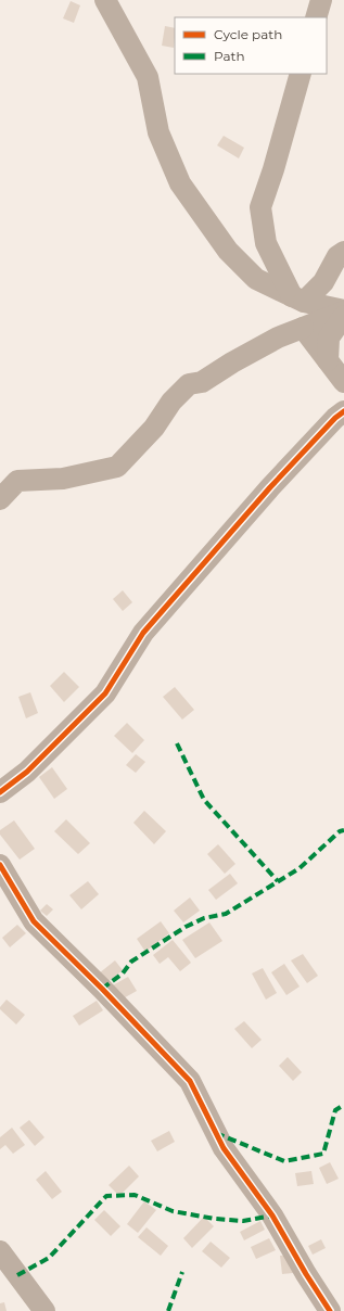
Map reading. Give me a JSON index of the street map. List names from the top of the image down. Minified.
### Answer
{"legend":["Cycle path","Path"]}
